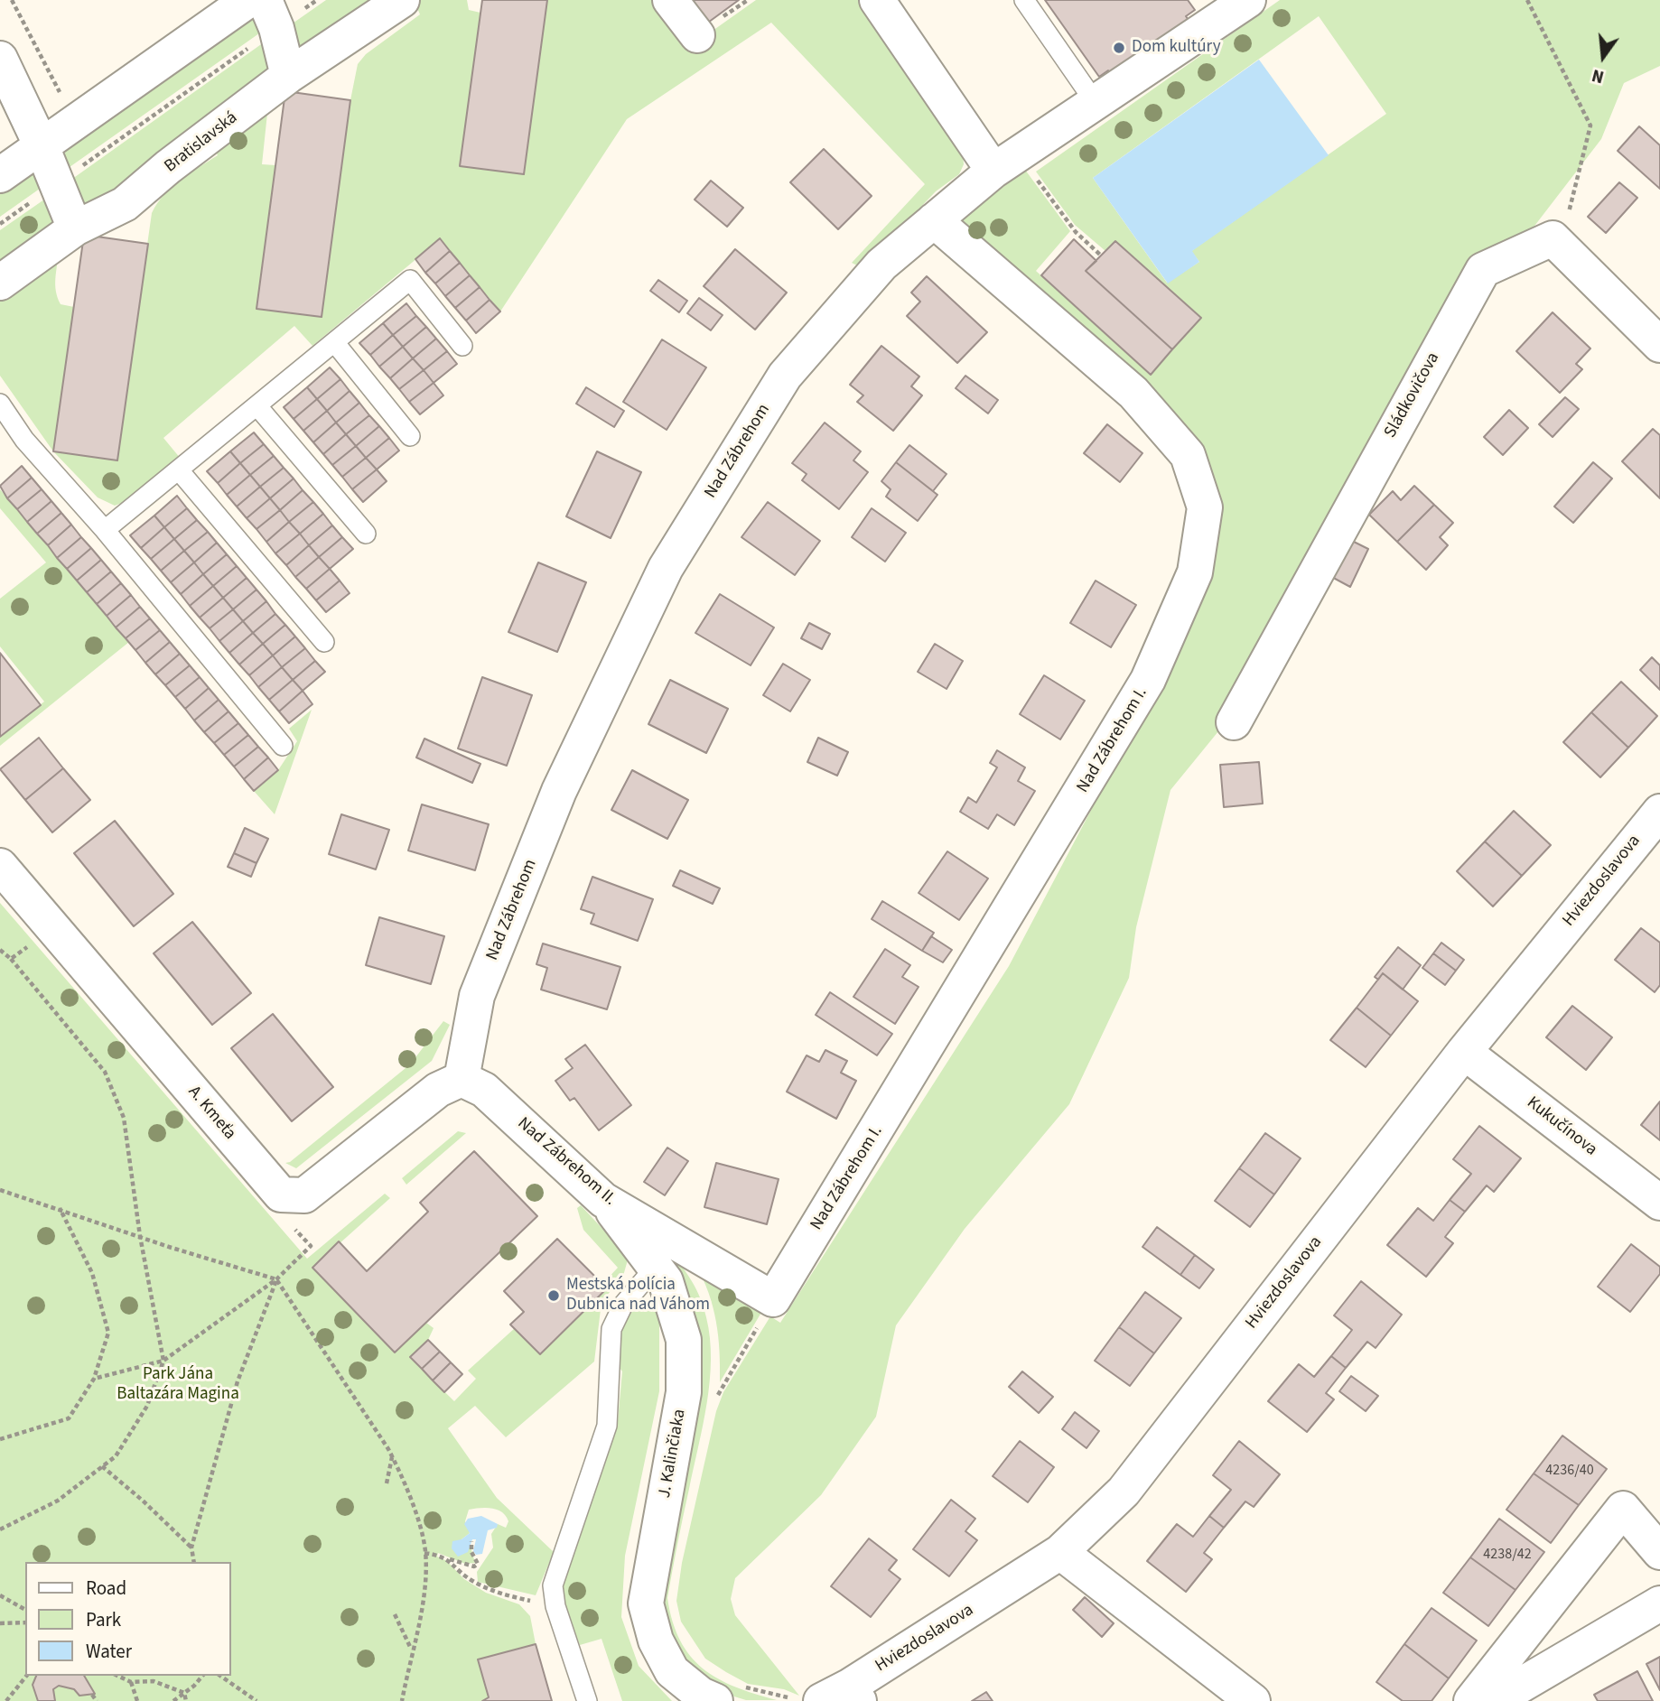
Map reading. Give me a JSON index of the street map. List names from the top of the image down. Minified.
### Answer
{"streets":{"street":["Bratislavská","Sládkovičova","Nad Zábrehom","Nad Zábrehom I.","Hviezdoslavova","A. Kmeťa","Kukučínova","Nad Zábrehom II.","J. Kalinčiaka"]},"crossings":[["Nad Zábrehom","Nad Zábrehom I."],["Nad Zábrehom","A. Kmeťa"],["Nad Zábrehom","Nad Zábrehom II."],["Nad Zábrehom I.","Nad Zábrehom II."],["Hviezdoslavova","Kukučínova"],["A. Kmeťa","Nad Zábrehom II."],["Nad Zábrehom II.","J. Kalinčiaka"]],"parks":["Park Jána Baltazára Magina"],"places":["Dom kultúry","Mestská polícia Dubnica nad Váhom"],"house_numbers":["4236/40","4238/42"],"legend":["Road","Park","Water"],"north":"bottom"}
